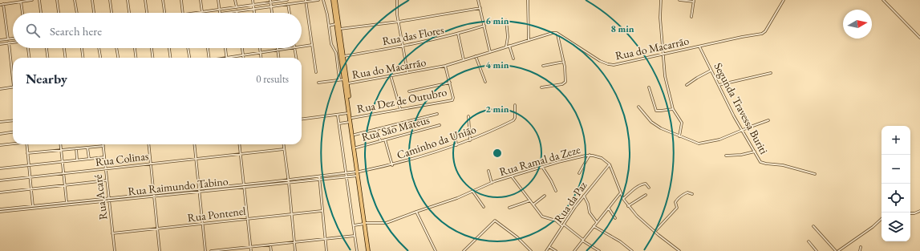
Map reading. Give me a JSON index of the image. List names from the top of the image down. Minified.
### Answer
{"streets":{"street":["Rua das Flores","Rua do Macarrão","Rua Dez de Outubro","Segunda Travessa Buriti","Rua São Mateus","Caminho da União","Rua Colinas","Rua Ramal da Zeze","Rua Raimundo Tabino","Rua Acaré","Rua da Paz","Rua Pontenel"]},"crossings":[["Rua do Macarrão","Segunda Travessa Buriti"],["Caminho da União","Rua Raimundo Tabino"],["Rua Colinas","Rua Acaré"],["Rua Ramal da Zeze","Rua da Paz"],["Rua Raimundo Tabino","Rua Acaré"],["Rua Acaré","Rua Pontenel"]],"north":"right","page":{"search":"Search here","heading":["Nearby","0 results"],"map_buttons":["+","−"]},"rings":["6 min","8 min","4 min","2 min"]}
